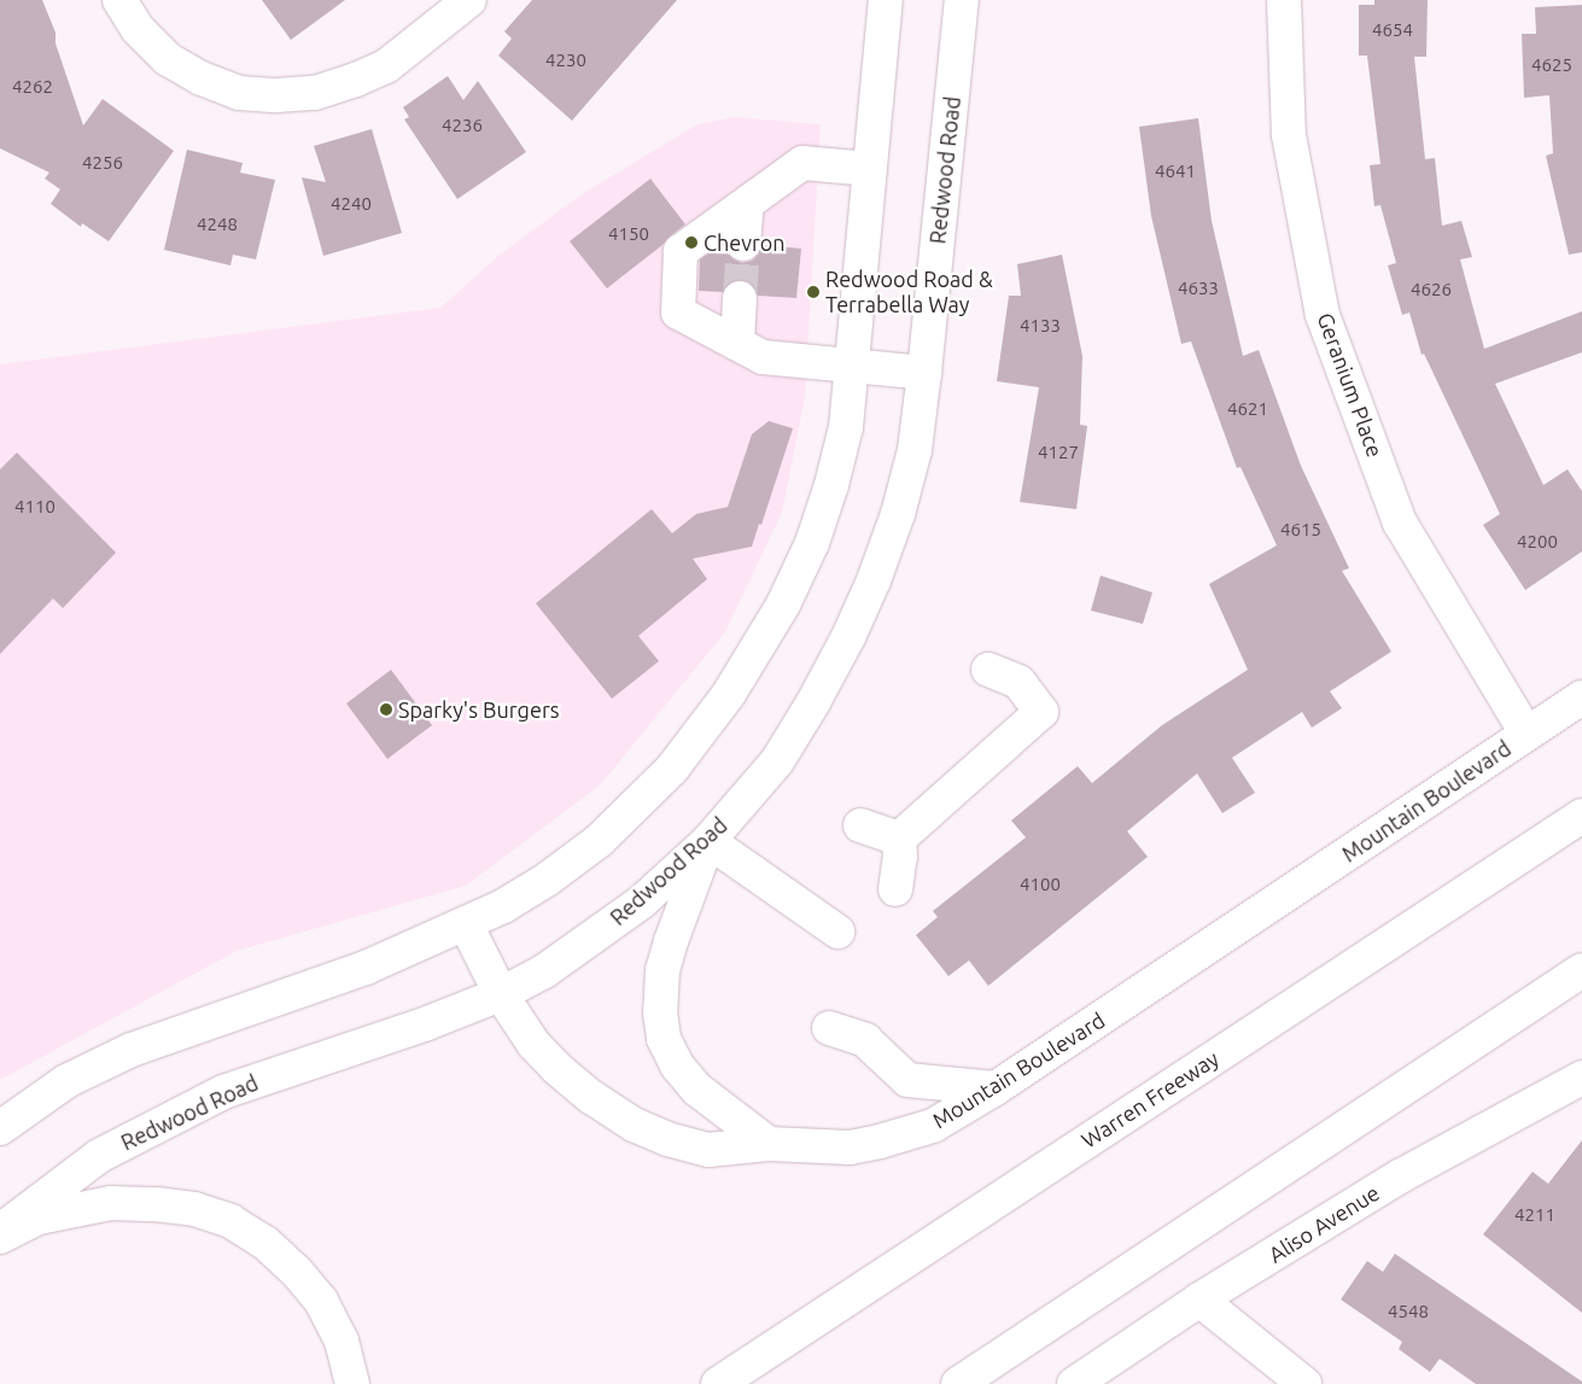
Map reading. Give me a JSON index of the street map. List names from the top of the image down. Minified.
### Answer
{"streets":{"main road":["Redwood Road","Geranium Place","Mountain Boulevard","Warren Freeway","Aliso Avenue"]},"crossings":[["Redwood Road","Mountain Boulevard"],["Geranium Place","Mountain Boulevard"]],"places":["Chevron","Redwood Road & Terrabella Way","Sparky's Burgers"],"house_numbers":["4654","4230","4625","4262","4236","4256","4641","4240","4248","4150","4633","4626","4133","4621","4127","4110","4615","4200","4100","4211","4548"]}
